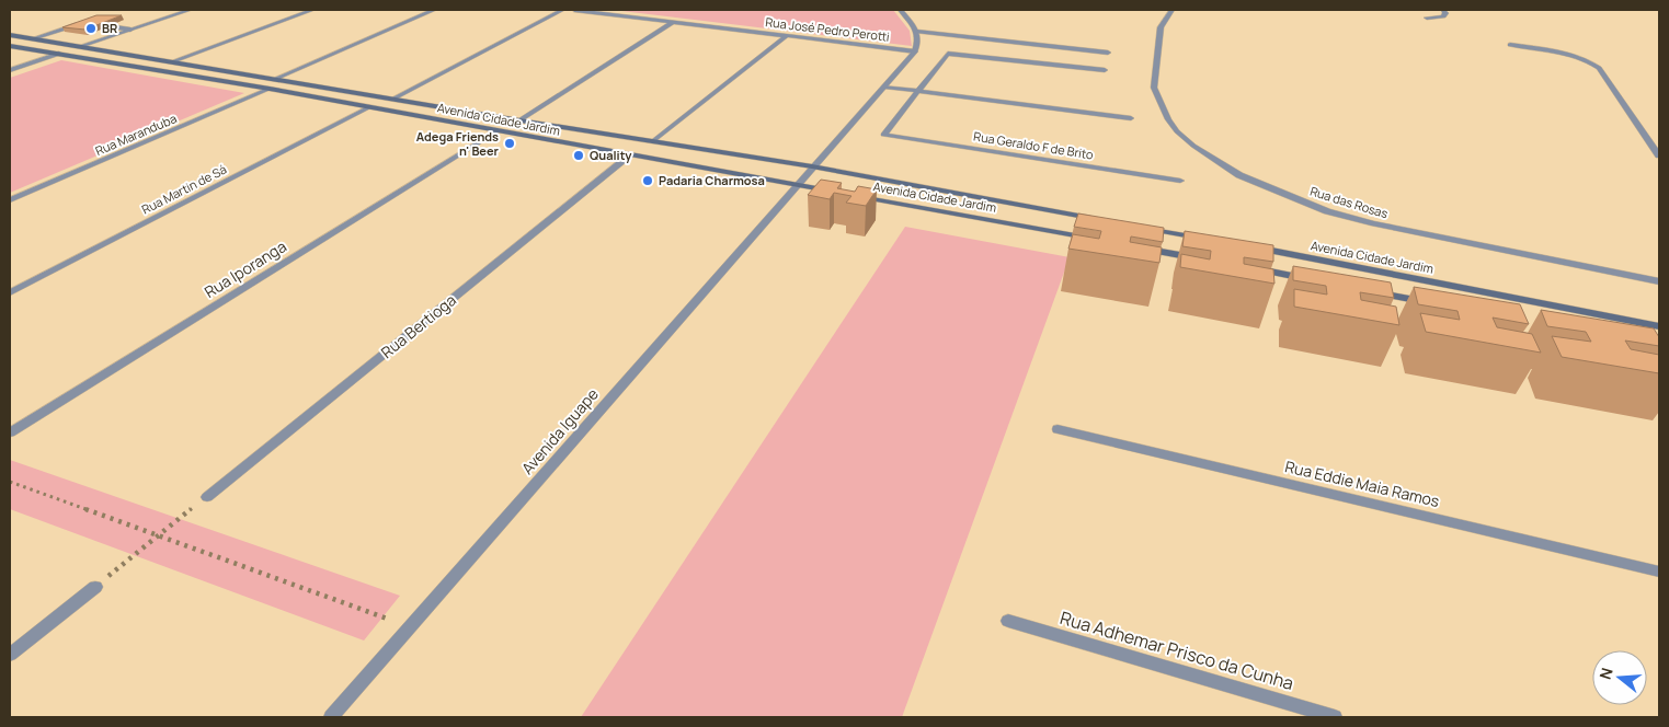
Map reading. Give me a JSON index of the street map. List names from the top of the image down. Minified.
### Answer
{"streets":{"main road":["Avenida Cidade Jardim"],"street":["Rua José Pedro Perotti","Rua Maranduba","Rua Geraldo F de Brito","Rua Martin de Sá","Rua das Rosas","Rua Iporanga","Rua Bertioga","Avenida Iguape","Rua Eddie Maia Ramos","Rua Adhemar Prisco da Cunha"]},"crossings":[["Rua José Pedro Perotti","Avenida Iguape"],["Avenida Cidade Jardim","Rua Maranduba"],["Avenida Cidade Jardim","Rua Martin de Sá"],["Avenida Cidade Jardim","Rua Iporanga"],["Avenida Cidade Jardim","Rua Bertioga"],["Avenida Cidade Jardim","Avenida Iguape"]],"places":["BR","Adega Friends n' Beer","Quality","Padaria Charmosa"],"north":"left"}
